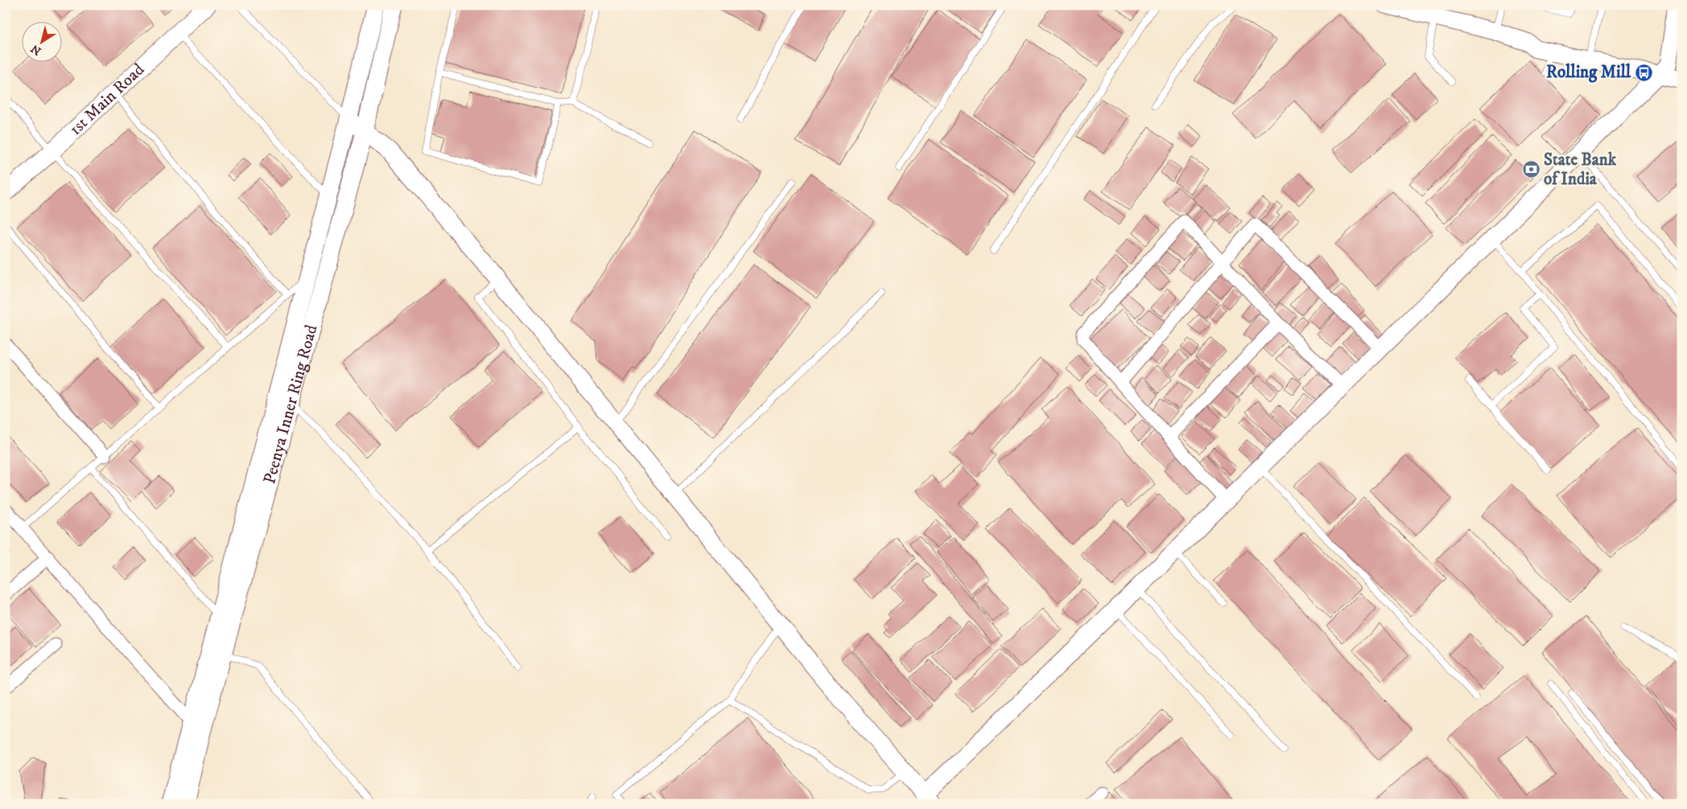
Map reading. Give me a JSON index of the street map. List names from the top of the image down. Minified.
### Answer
{"streets":{"street":["1st Main Road","Peenya Inner Ring Road"]},"places":{"bus stop":["Rolling Mill"],"bank":["State Bank of India"]},"north":"bottom left"}
